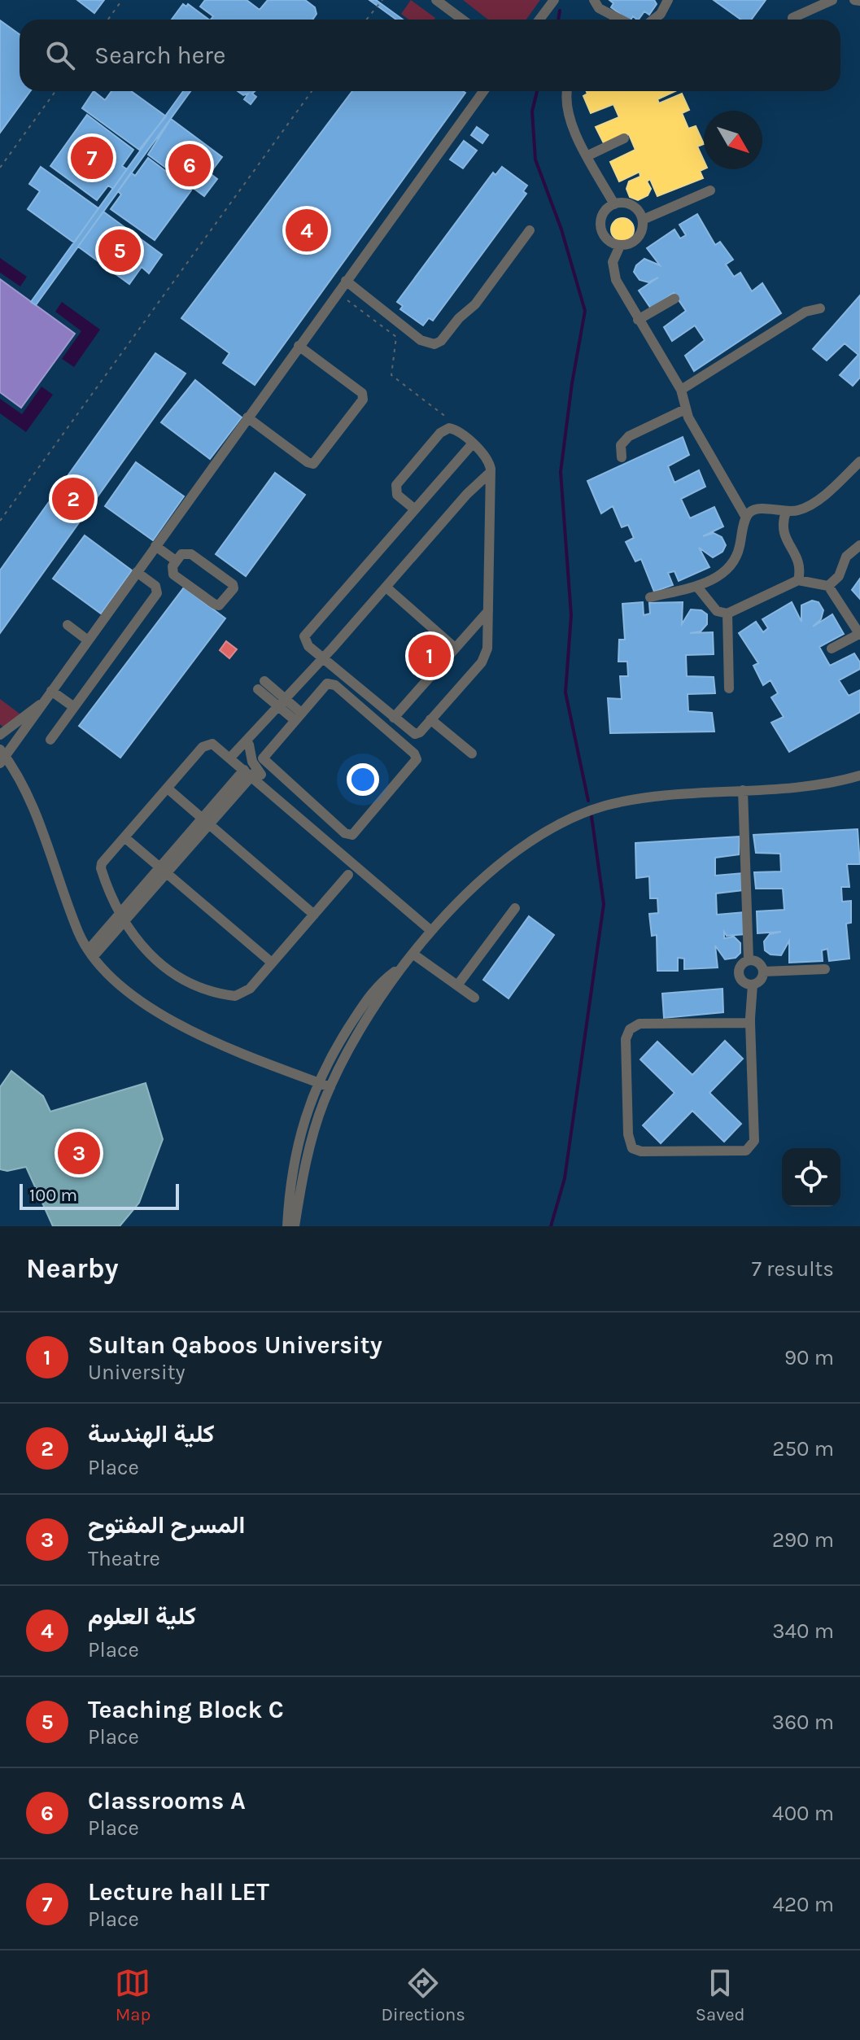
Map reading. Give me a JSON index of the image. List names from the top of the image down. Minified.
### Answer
{"scale_bar":"100 m","north":"bottom right","page":{"search":"Search here","pins":["7","6","4","5","2","1","3"],"scale":"100 m","heading":["Nearby","7 results"],"list":[{"mark":"1","name":"Sultan Qaboos University","note":"University","value":"90 m"},{"mark":"2","name":"كلية الهندسة","note":"Place","value":"250 m"},{"mark":"3","name":"المسرح المفتوح","note":"Theatre","value":"290 m"},{"mark":"4","name":"كلية العلوم","note":"Place","value":"340 m"},{"mark":"5","name":"Teaching Block C","note":"Place","value":"360 m"},{"mark":"6","name":"Classrooms A","note":"Place","value":"400 m"},{"mark":"7","name":"Lecture hall LET","note":"Place","value":"420 m"}],"nav":["Map","Directions","Saved"]}}
